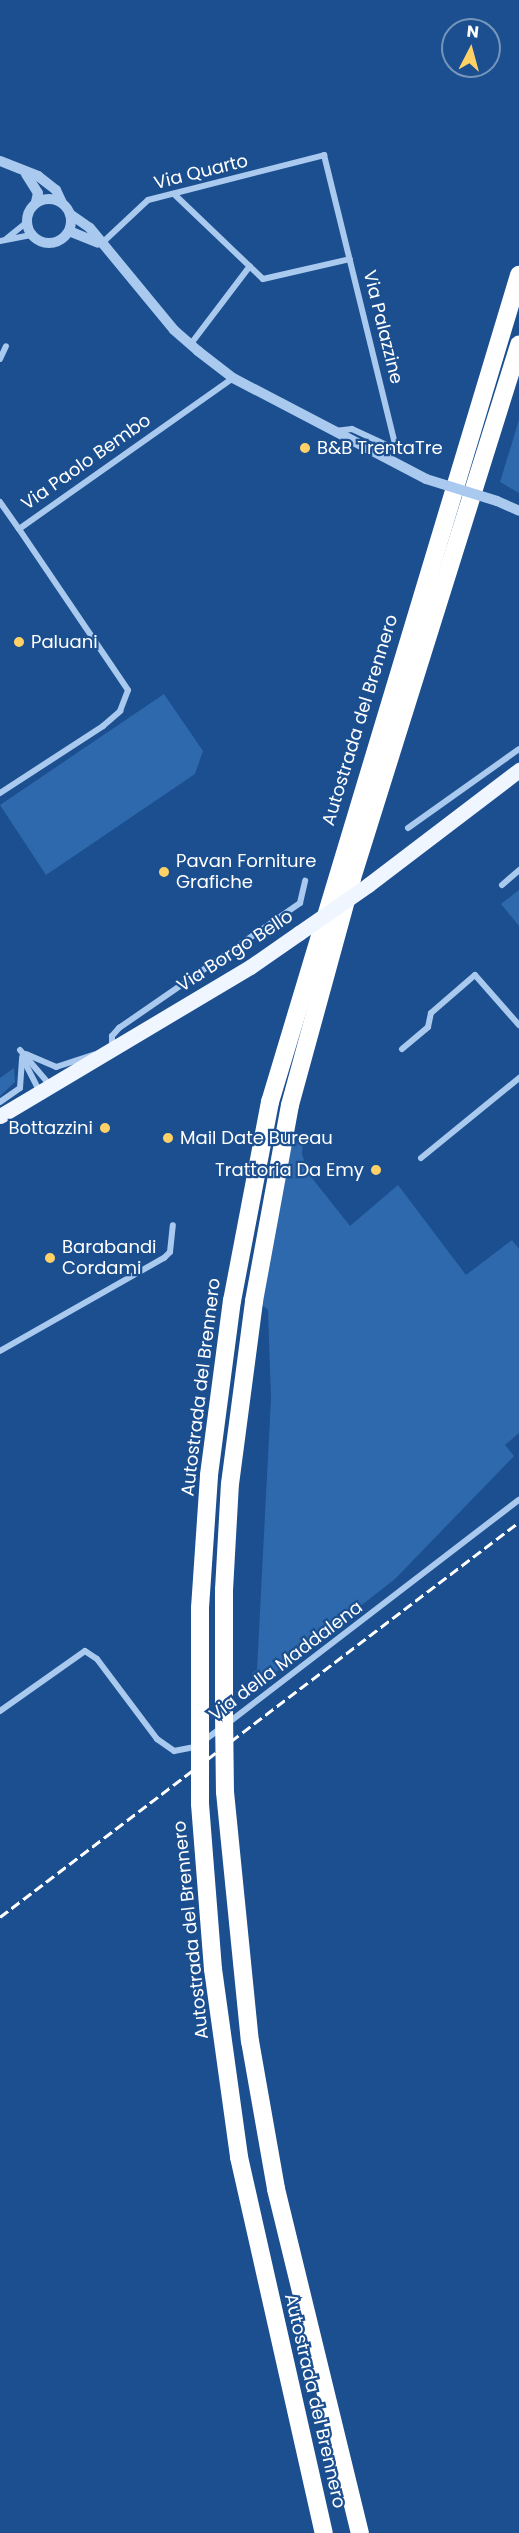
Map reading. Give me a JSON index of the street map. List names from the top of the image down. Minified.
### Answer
{"streets":{"highway":["Autostrada del Brennero"],"main road":["Via Borgo Bello"],"street":["Via Quarto","Via Palazzine","Via Paolo Bembo","Via della Maddalena"]},"crossings":[["Via Quarto","Via Palazzine"]],"places":["B&B TrentaTre","Paluani","Pavan Forniture Grafiche","Bottazzini","Mail Date Bureau","Trattoria Da Emy","Barabandi Cordami"],"north":"top"}
